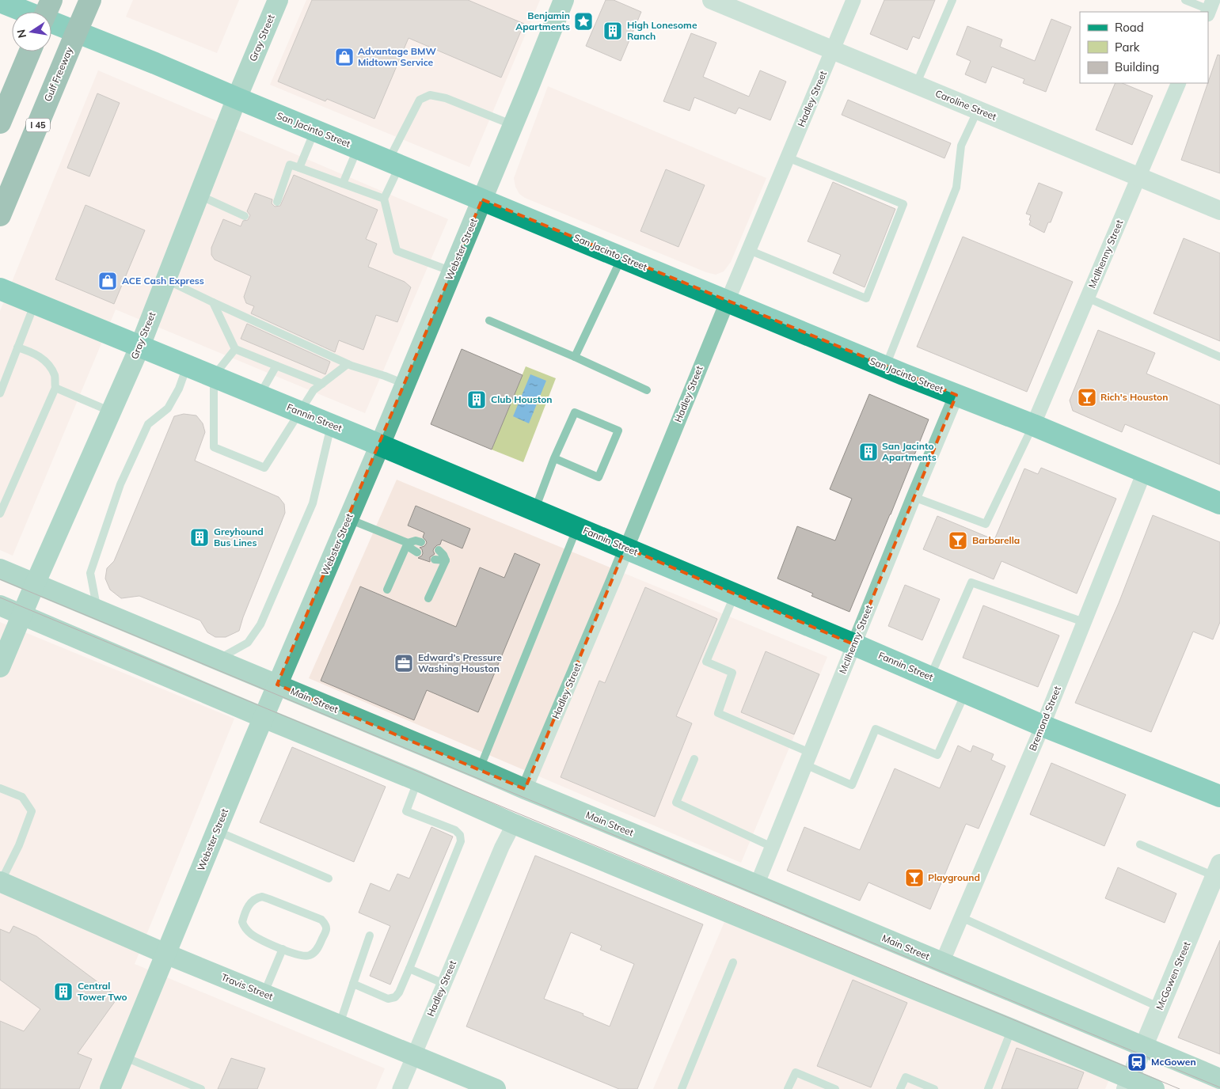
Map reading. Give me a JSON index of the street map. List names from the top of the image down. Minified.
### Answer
{"streets":{"highway":["Gulf Freeway","I 45"],"main road":["Gray Street","San Jacinto Street","Webster Street","Fannin Street","Main Street","Travis Street"],"street":["Hadley Street","Caroline Street","McIlhenny Street","Bremond Street","McGowen Street"]},"crossings":[["Gray Street","San Jacinto Street"],["Gray Street","Fannin Street"],["Gray Street","Main Street"],["Hadley Street","Caroline Street"],["Hadley Street","San Jacinto Street"],["Hadley Street","Fannin Street"],["Hadley Street","Main Street"],["Hadley Street","Travis Street"],["Caroline Street","McIlhenny Street"],["San Jacinto Street","Webster Street"],["San Jacinto Street","McIlhenny Street"],["San Jacinto Street","Bremond Street"],["Webster Street","Fannin Street"],["Webster Street","Main Street"],["Webster Street","Travis Street"],["McIlhenny Street","Fannin Street"],["McIlhenny Street","Main Street"],["Fannin Street","Bremond Street"],["Main Street","Bremond Street"],["Main Street","McGowen Street"]],"places":{"place":["Benjamin Apartments"],"building":["High Lonesome Ranch","Club Houston","San Jacinto Apartments","Greyhound Bus Lines","Central Tower Two"],"shop":["Advantage BMW Midtown Service","ACE Cash Express"],"bar":["Rich's Houston","Barbarella","Playground"],"office":["Edward’s Pressure Washing Houston"],"station":["McGowen"]},"legend":["Road","Park","Building"],"north":"left"}
